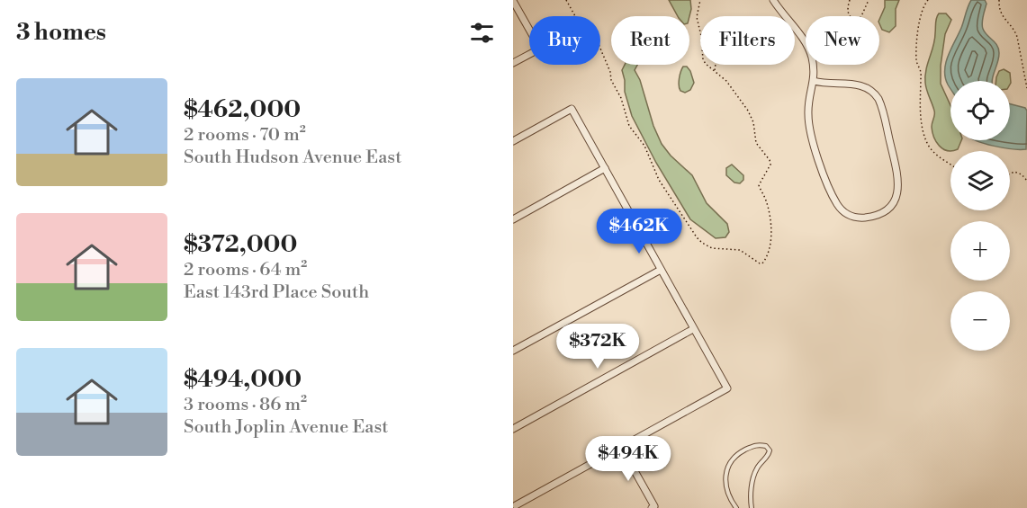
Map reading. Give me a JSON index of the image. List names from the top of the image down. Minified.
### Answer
{"page":{"heading":"3 homes","chip":["Buy","Rent","Filters","New"],"list":[{"name":"$462,000","note":"2 rooms · 70 m² · South Hudson Avenue East"},{"name":"$372,000","note":"2 rooms · 64 m² · East 143rd Place South"},{"name":"$494,000","note":"3 rooms · 86 m² · South Joplin Avenue East"}],"map_buttons":["+","−"],"price":["$462K","$372K","$494K"]}}
